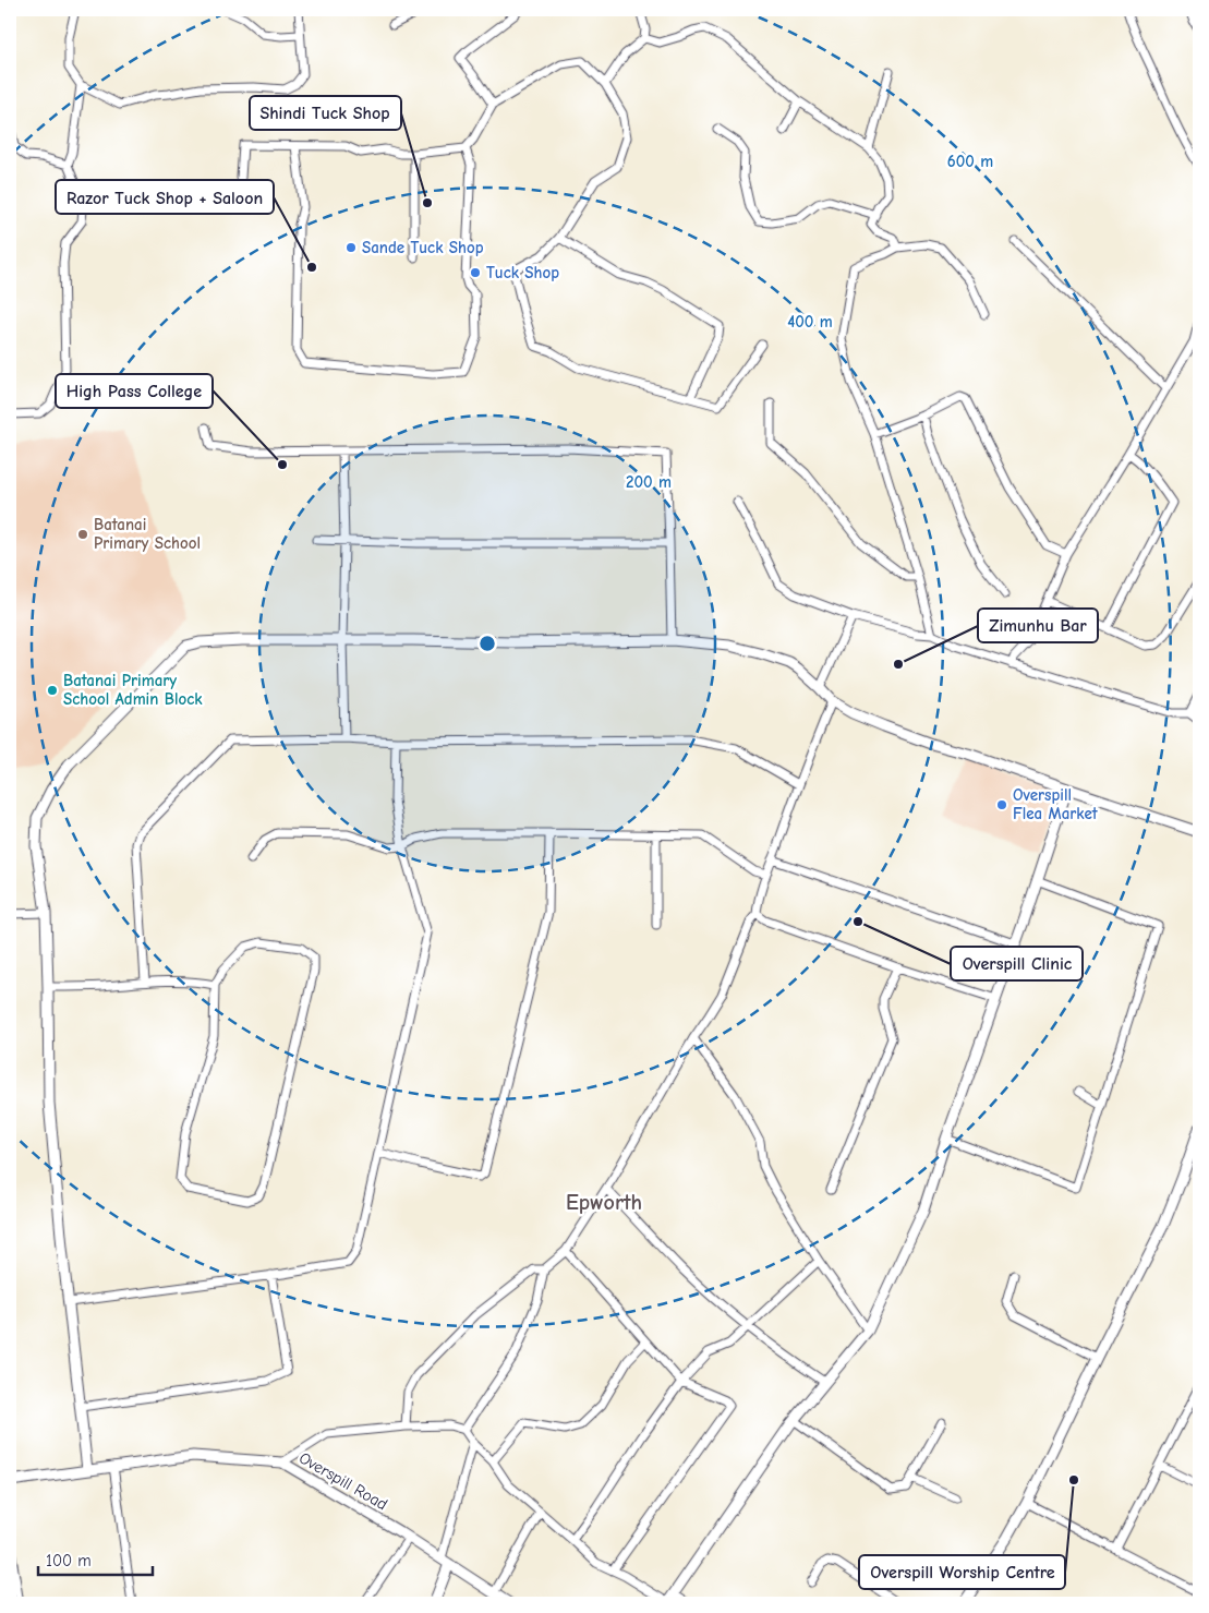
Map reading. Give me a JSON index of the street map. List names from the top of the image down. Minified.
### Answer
{"streets":{"street":["Overspill Road"]},"districts":["Epworth"],"places":["Shindi Tuck Shop","Sande Tuck Shop","Razor Tuck Shop + Saloon","Tuck Shop","High Pass College","Batanai Primary School","Zimunhu Bar","Batanai Primary School Admin Block","Overspill Flea Market","Overspill Clinic","Overspill Worship Centre"],"scale_bar":"100 m","rings":["600 m","400 m","200 m"]}
